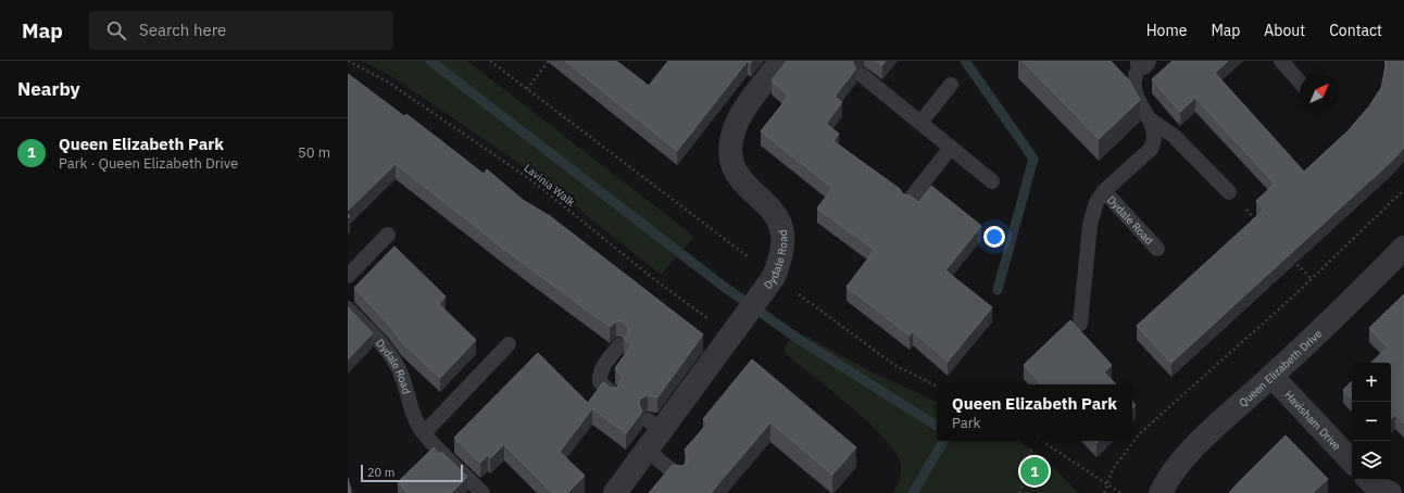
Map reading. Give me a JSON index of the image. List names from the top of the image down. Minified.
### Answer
{"streets":{"street":["Dydale Road","Queen Elizabeth Drive","Havisham Drive"],"path":["Lavinia Walk"]},"crossings":[["Lavinia Walk","Dydale Road"],["Queen Elizabeth Drive","Havisham Drive"]],"scale_bar":"20 m","north":"top right","page":{"header":"Map","search":"Search here","nav":["Home","Map","About","Contact"],"heading":"Nearby","list":[{"mark":"1","name":"Queen Elizabeth Park","note":"Park · Queen Elizabeth Drive","value":"50 m"}],"map_buttons":["+","−"],"popup":["Queen Elizabeth Park","Park"],"pins":"1","scale":"20 m"}}
